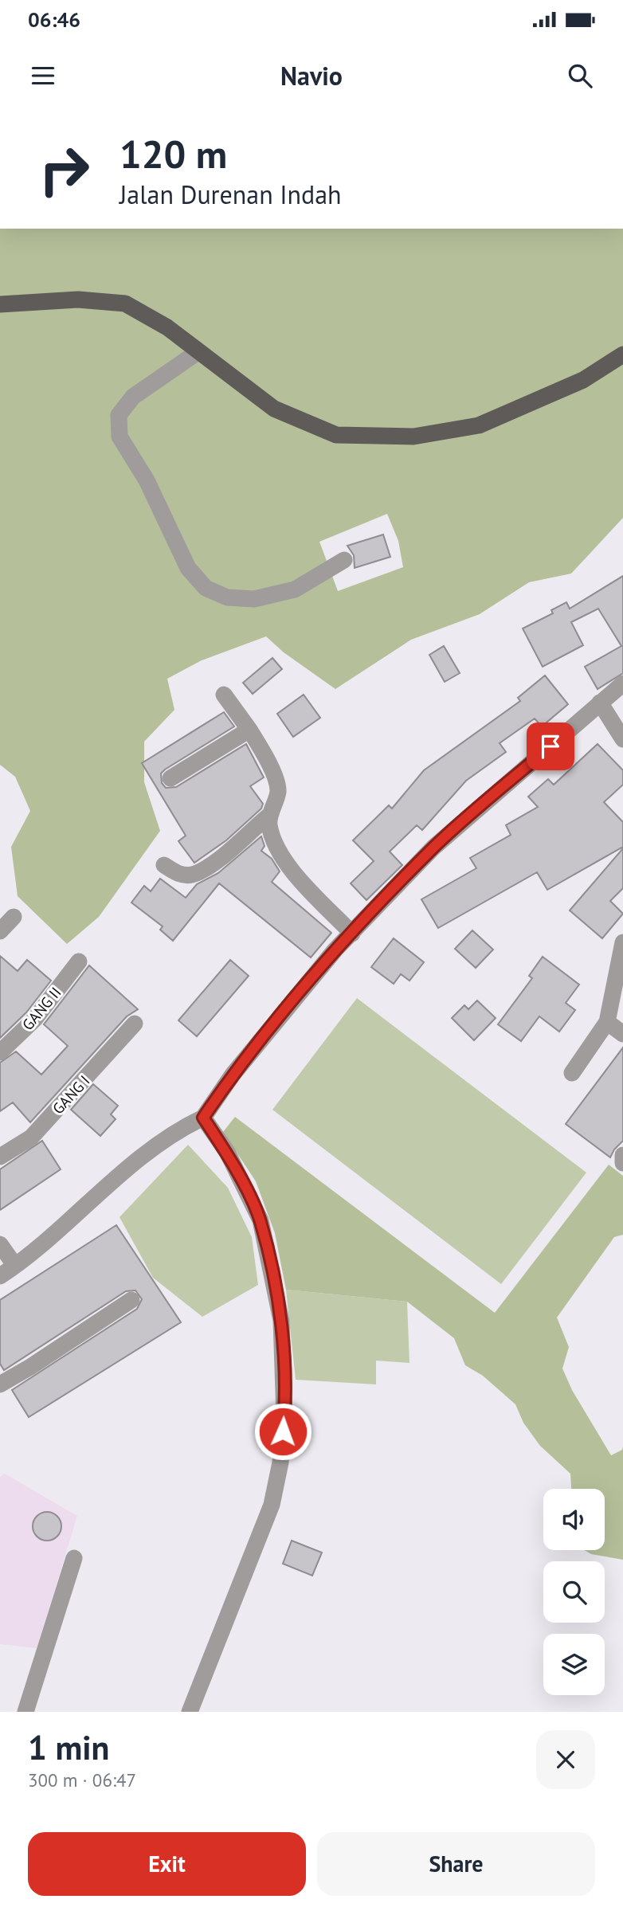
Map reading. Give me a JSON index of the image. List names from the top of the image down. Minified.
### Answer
{"streets":{"street":["GANG II","GANG I"]},"page":{"status":"06:46","header":"Navio","turn":["120 m","Jalan Durenan Indah"],"heading":["1 min","300 m · 06:47"],"buttons":["Exit","Share"]}}
